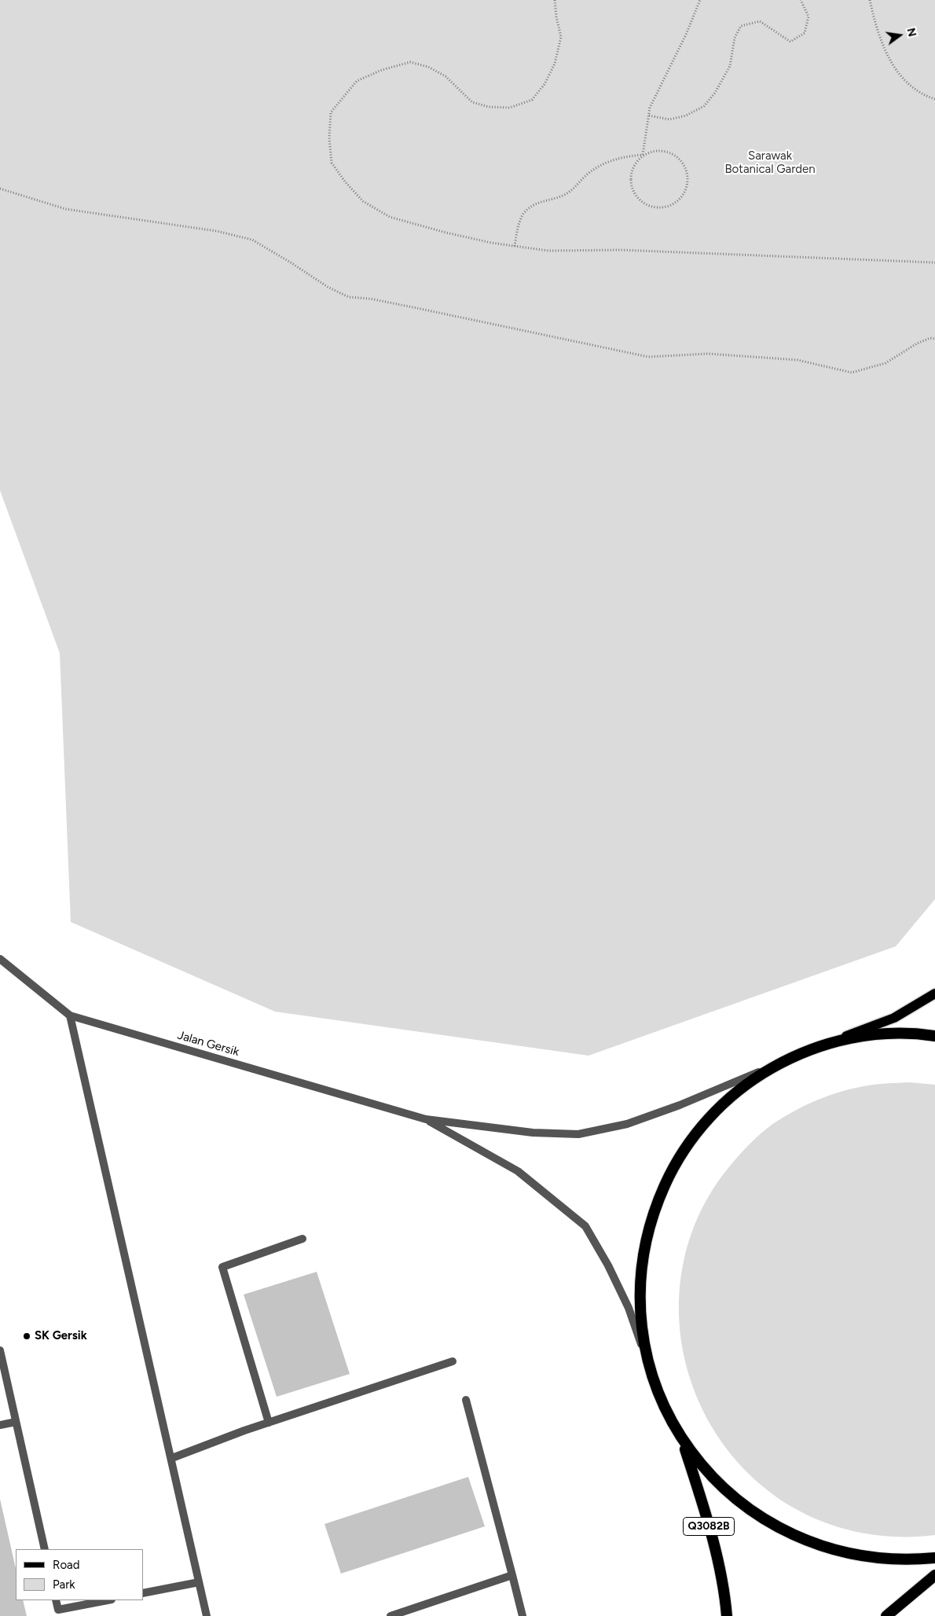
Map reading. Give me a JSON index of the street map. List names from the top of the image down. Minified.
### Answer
{"streets":{"highway":["Q3082B"],"street":["Jalan Gersik"]},"parks":["Sarawak Botanical Garden"],"places":["SK Gersik"],"legend":["Road","Park"],"north":"right"}
